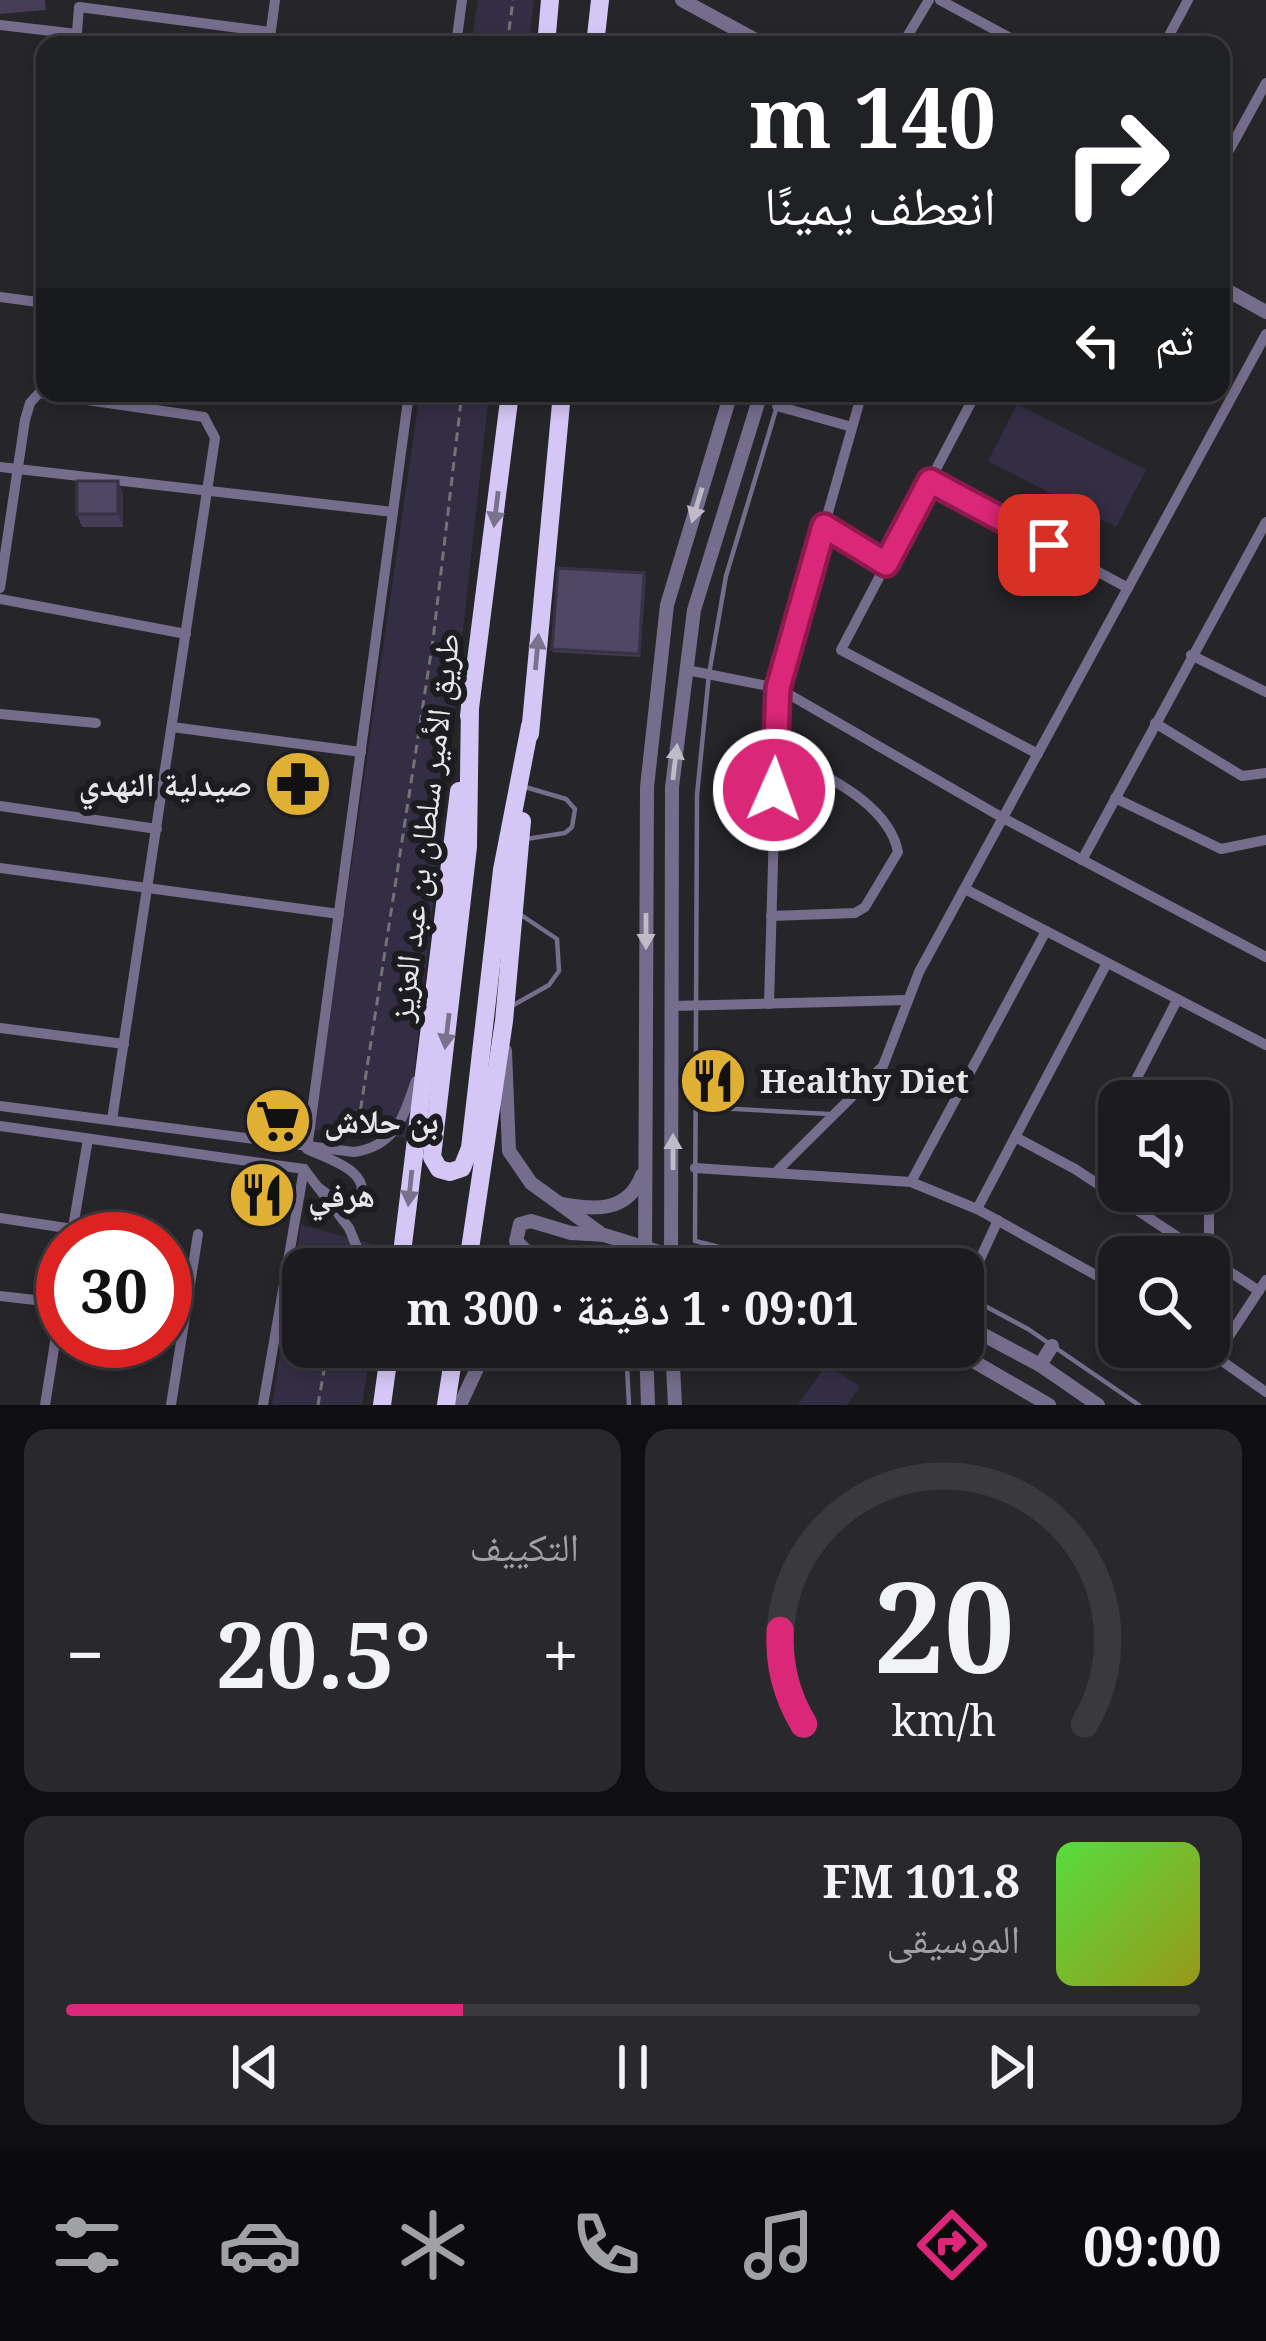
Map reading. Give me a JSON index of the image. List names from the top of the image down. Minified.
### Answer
{"streets":{"highway":["طريق الأمير سلطان بن عبد العزيز"]},"places":{"pharmacy":["صيدلية النهدي"],"restaurant":["Healthy Diet","هرفي"],"supermarket":["بن حلاش"]},"page":{"turn":["140 m","انعطف يمينًا"],"then":"ثم","limit":"30","trip":"09:01 · 1 دقيقة · 300 m","tile":"التكييف","heat":["−","20.5°","+"],"song":["101.8 FM","الموسيقى"],"tabs":"09:00","gauge":["20","km/h"]}}
